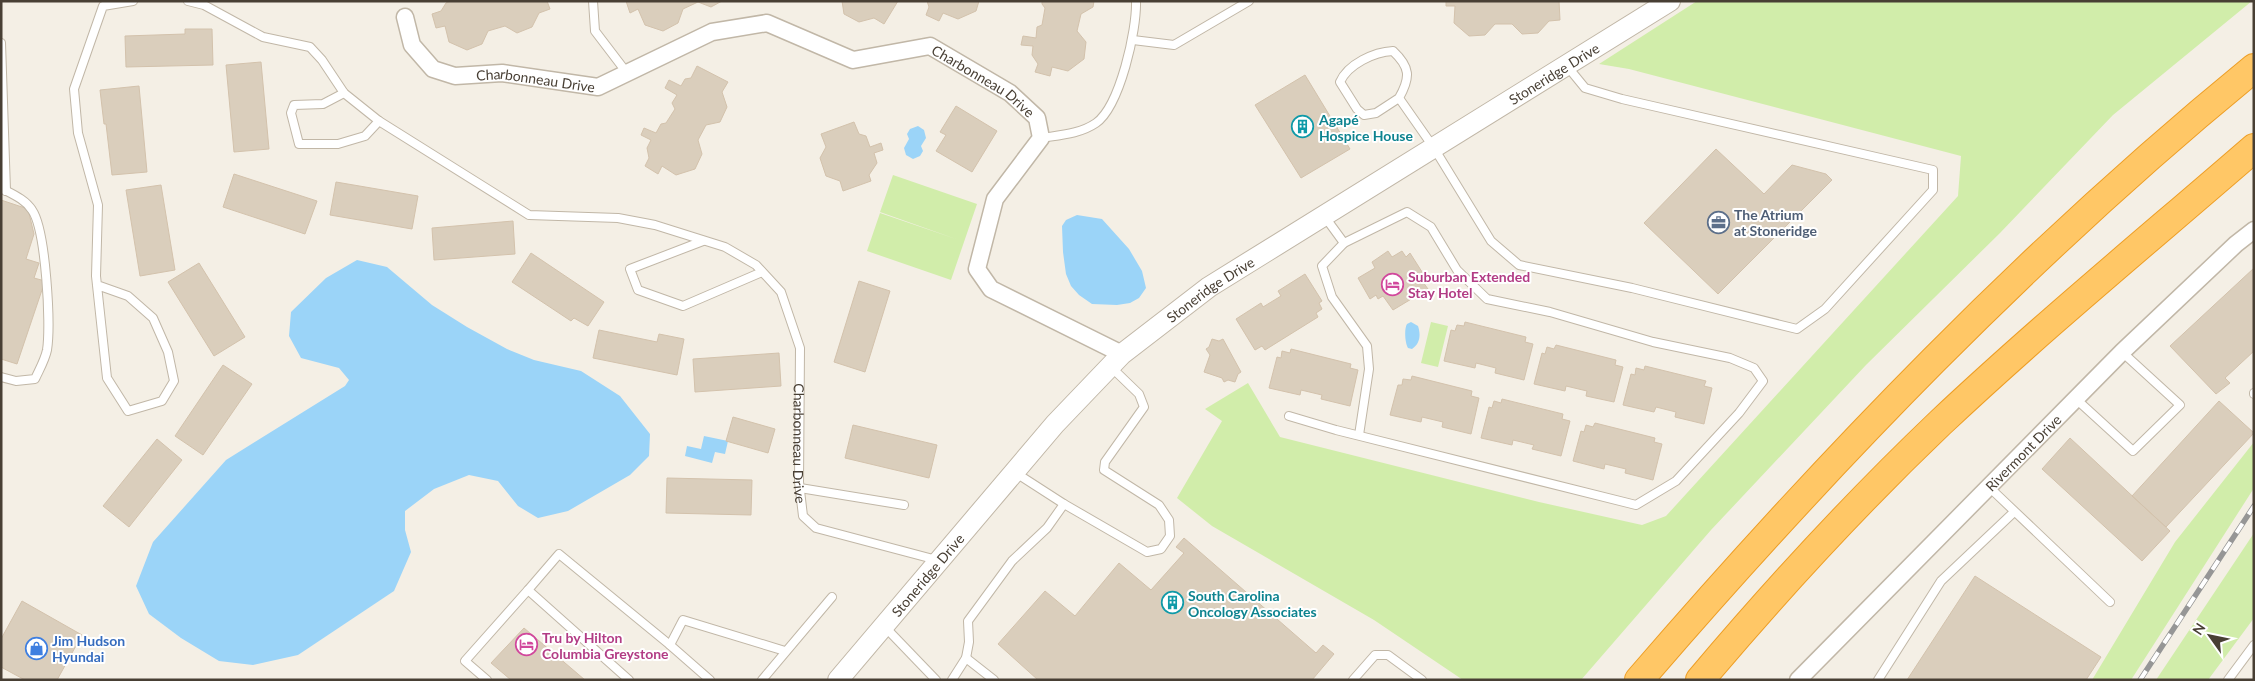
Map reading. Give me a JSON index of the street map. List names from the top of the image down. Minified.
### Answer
{"streets":{"street":["Stoneridge Drive","Charbonneau Drive","Rivermont Drive"]},"crossings":[["Stoneridge Drive","Charbonneau Drive"]],"places":{"building":["Agapé Hospice House","South Carolina Oncology Associates"],"office":["The Atrium at Stoneridge"],"hotel":["Suburban Extended Stay Hotel","Tru by Hilton Columbia Greystone"],"shop":["Jim Hudson Hyundai"]},"north":"top left"}
